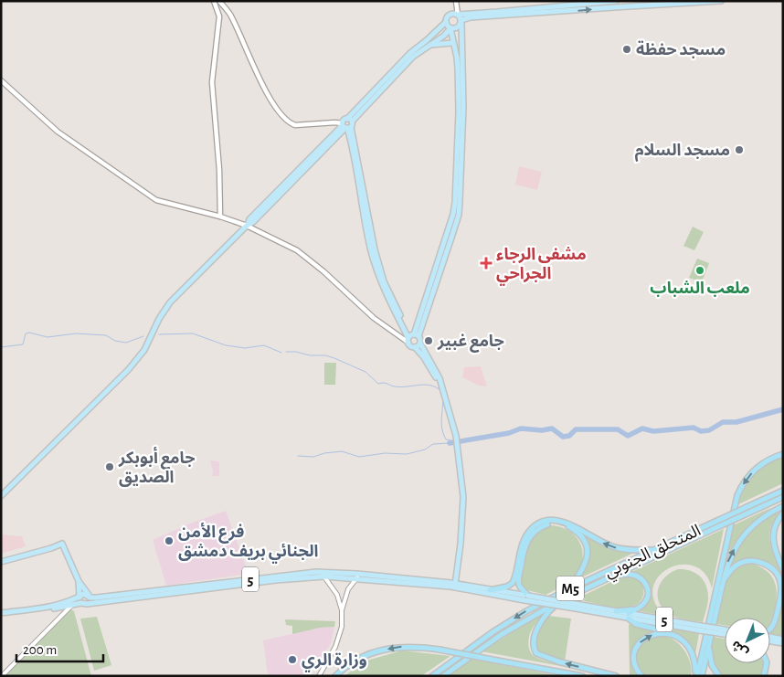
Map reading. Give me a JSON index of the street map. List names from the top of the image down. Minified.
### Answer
{"streets":{"highway":["المتحلق الجنوبي","M5"],"main road":["5"]},"places":{"other":["مسجد حفظة","مسجد السلام","ملعب الشباب","جامع غبير","جامع أبوبكر الصديق","فرع الأمن الجنائي بريف دمشق","وزارة الري"],"health":["مشفى الرجاء الجراحي"]},"scale_bar":"200 m","north":"bottom left"}
